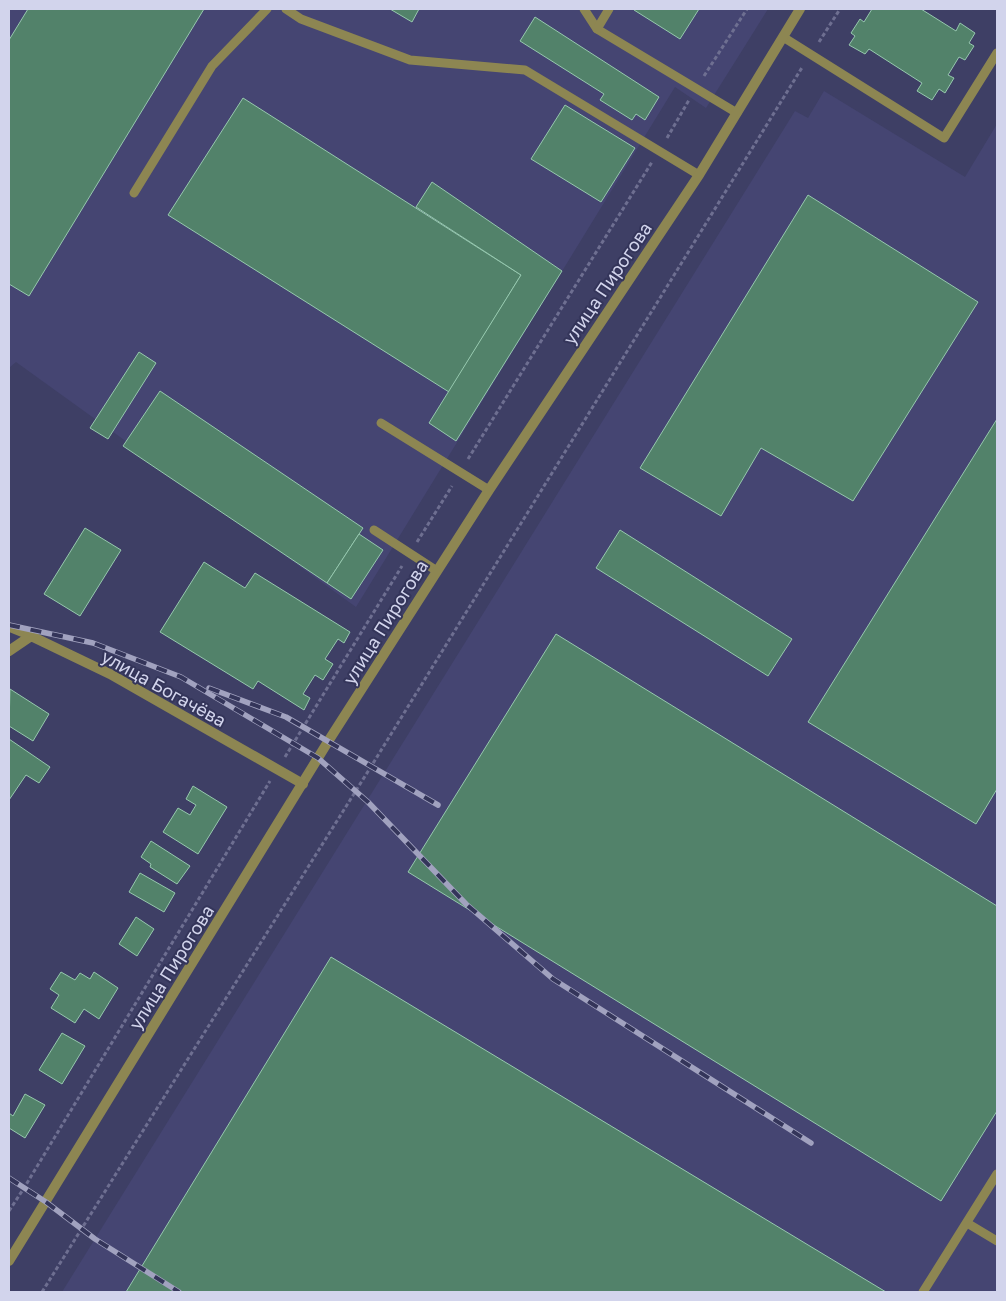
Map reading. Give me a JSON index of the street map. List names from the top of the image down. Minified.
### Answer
{"streets":{"street":["улица Пирогова","улица Богачёва"]},"crossings":[["улица Пирогова","улица Богачёва"]]}
